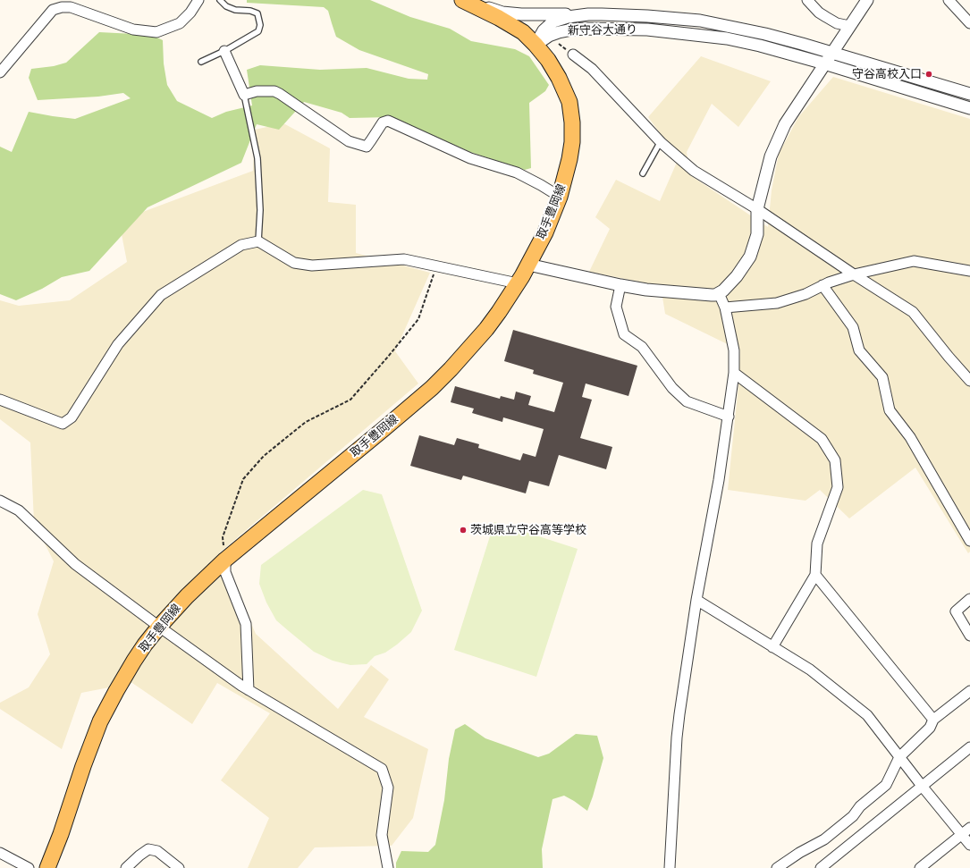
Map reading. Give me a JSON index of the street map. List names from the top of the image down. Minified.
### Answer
{"streets":{"main road":["取手豊岡線"],"street":["新守谷大通り"]},"crossings":[["新守谷大通り","取手豊岡線"]],"places":["守谷高校入口","茨城県立守谷高等学校"]}
